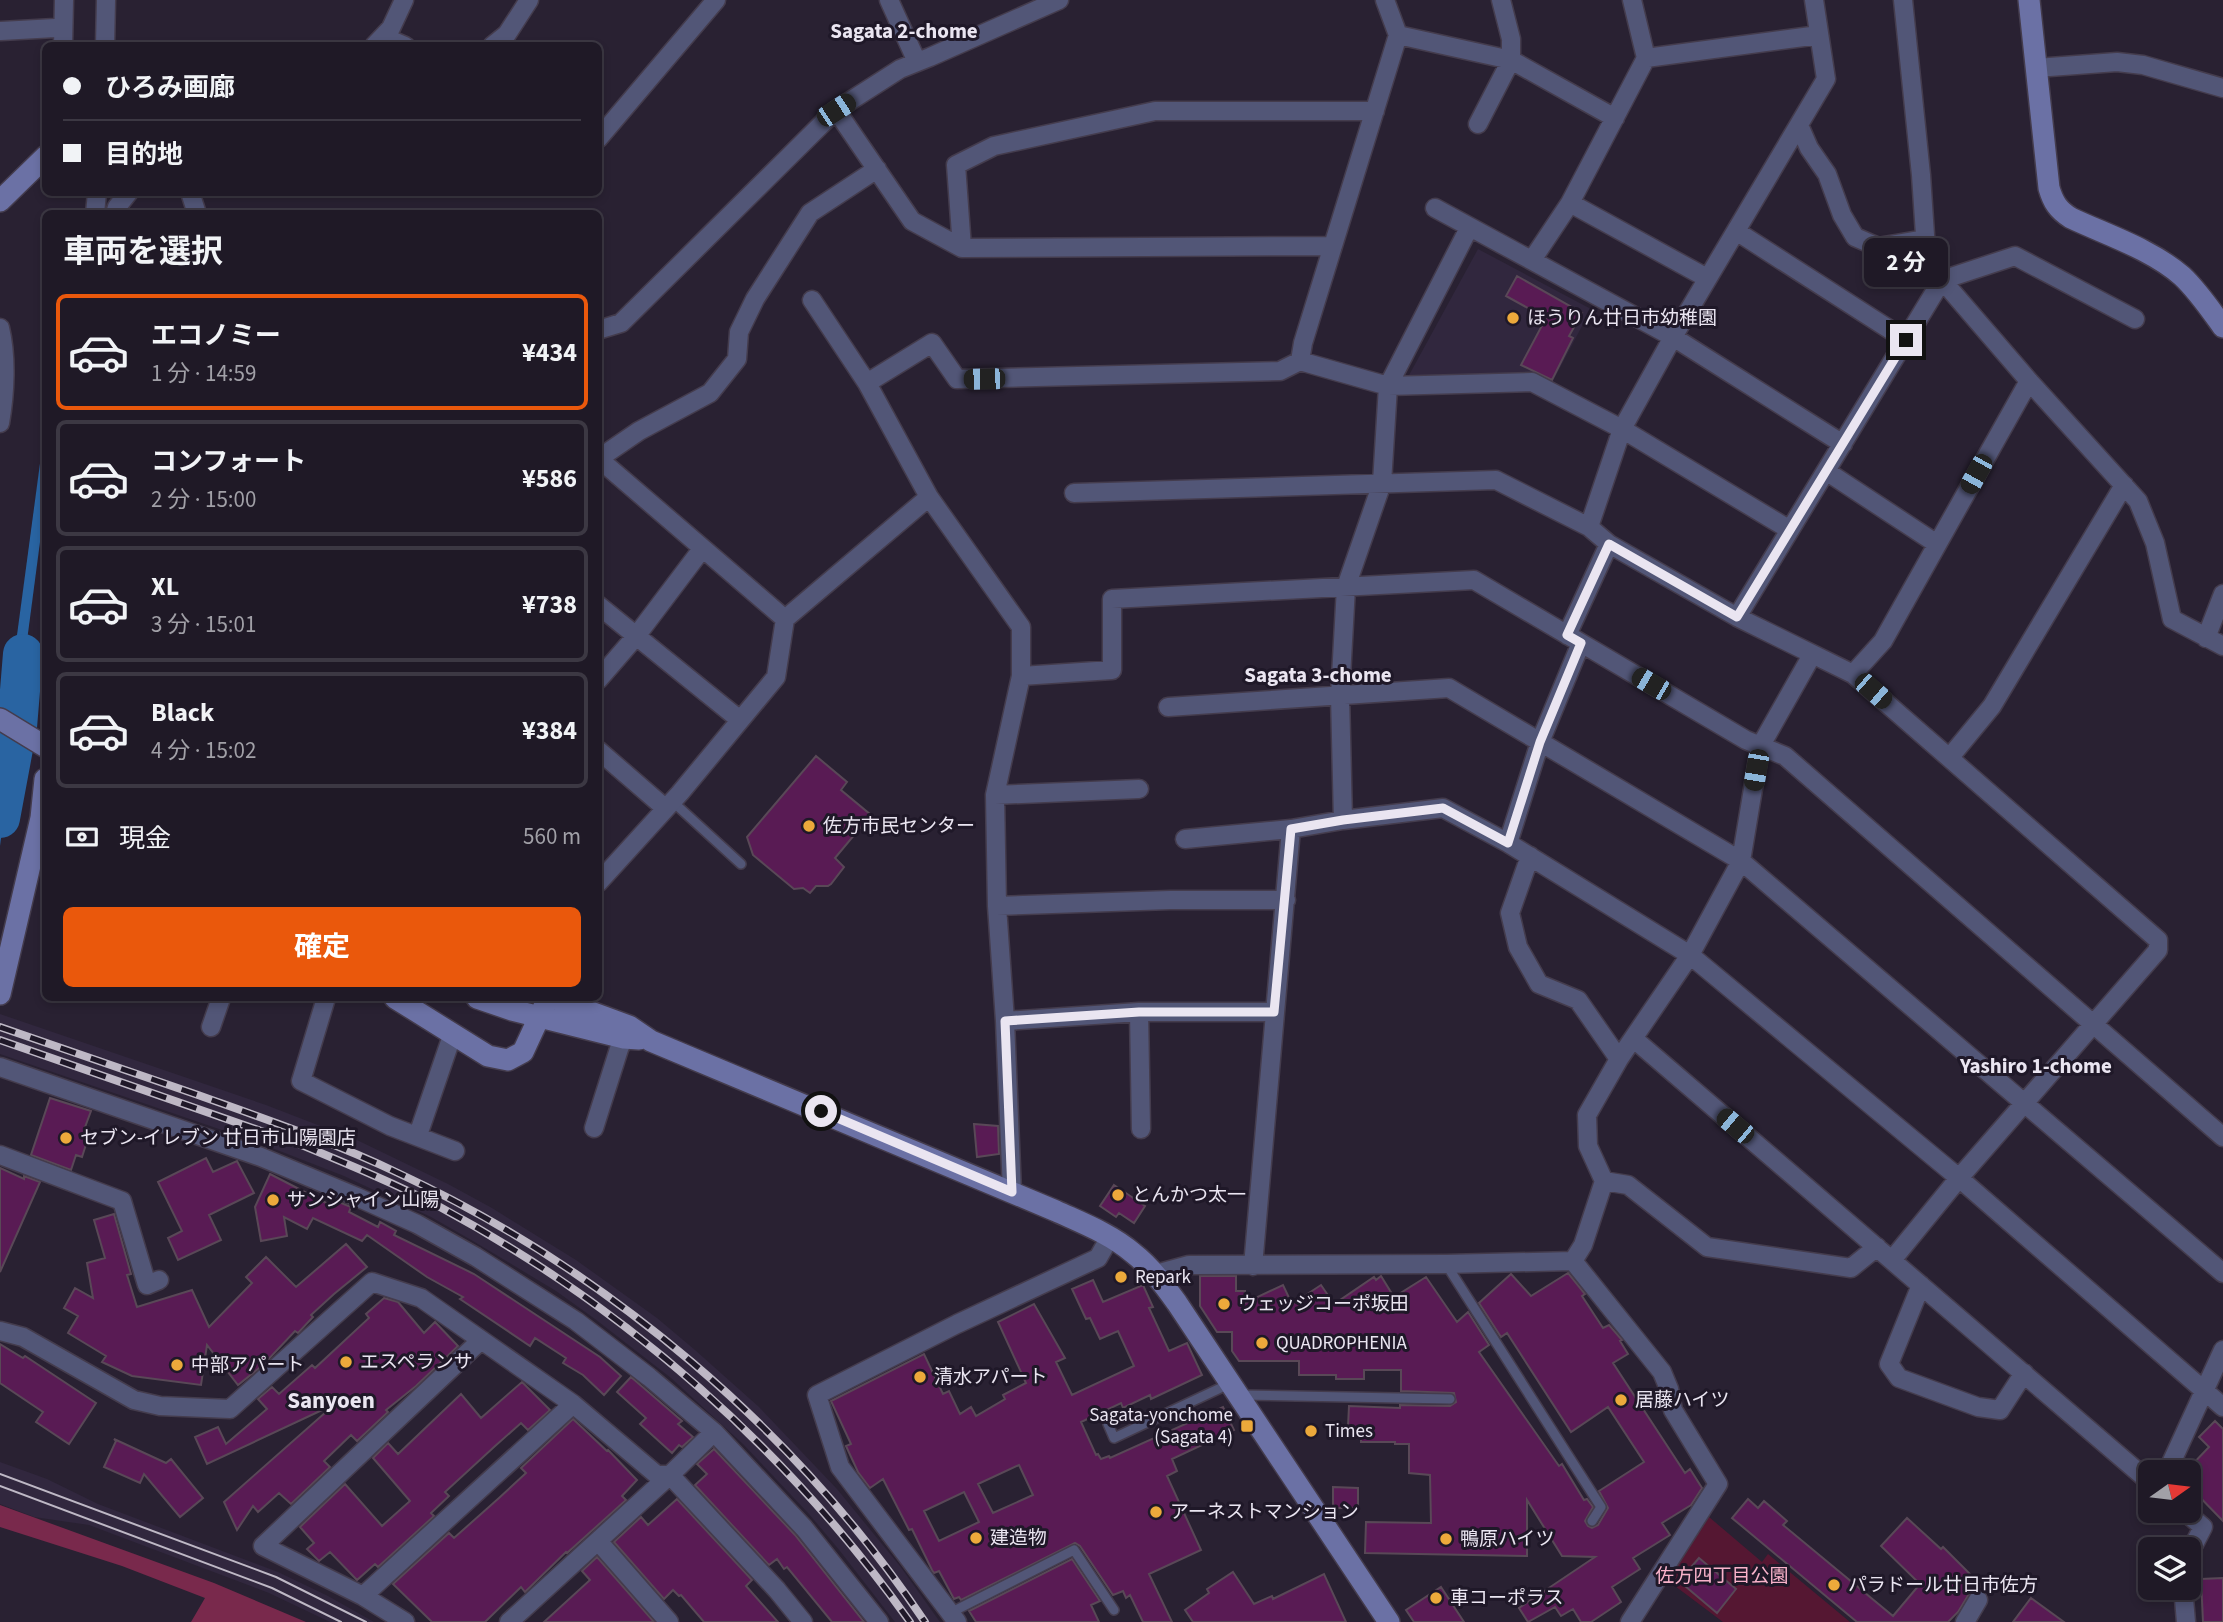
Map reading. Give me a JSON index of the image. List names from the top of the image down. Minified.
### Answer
{"districts":["Sagata 2-chome","Sagata 3-chome","Yashiro 1-chome","Sanyoen"],"parks":["佐方四丁目公園"],"places":{"other":["ほうりん廿日市幼稚園","佐方市民センター","セブン-イレブン 廿日市山陽園店","とんかつ太一","サンシャイン山陽","Repark","ウェッジコーポ坂田","QUADROPHENIA","エスペランサ","中部アパート","清水アパート","居藤ハイツ","Times","アーネストマンション","建造物","鴨原ハイツ","パラドール廿日市佐方","車コーポラス"],"transit":["Sagata-yonchome (Sagata 4)"]},"north":"right","page":{"banner":["ひろみ画廊","目的地"],"heading":"車両を選択","bubble":"2 分","list":[{"name":"エコノミー","note":"1 分 · 14:59","value":"¥434"},{"name":"コンフォート","note":"2 分 · 15:00","value":"¥586"},{"name":"XL","note":"3 分 · 15:01","value":"¥738"},{"name":"Black","note":"4 分 · 15:02","value":"¥384"}],"pay":["現金","560 m"],"buttons":"確定"}}
